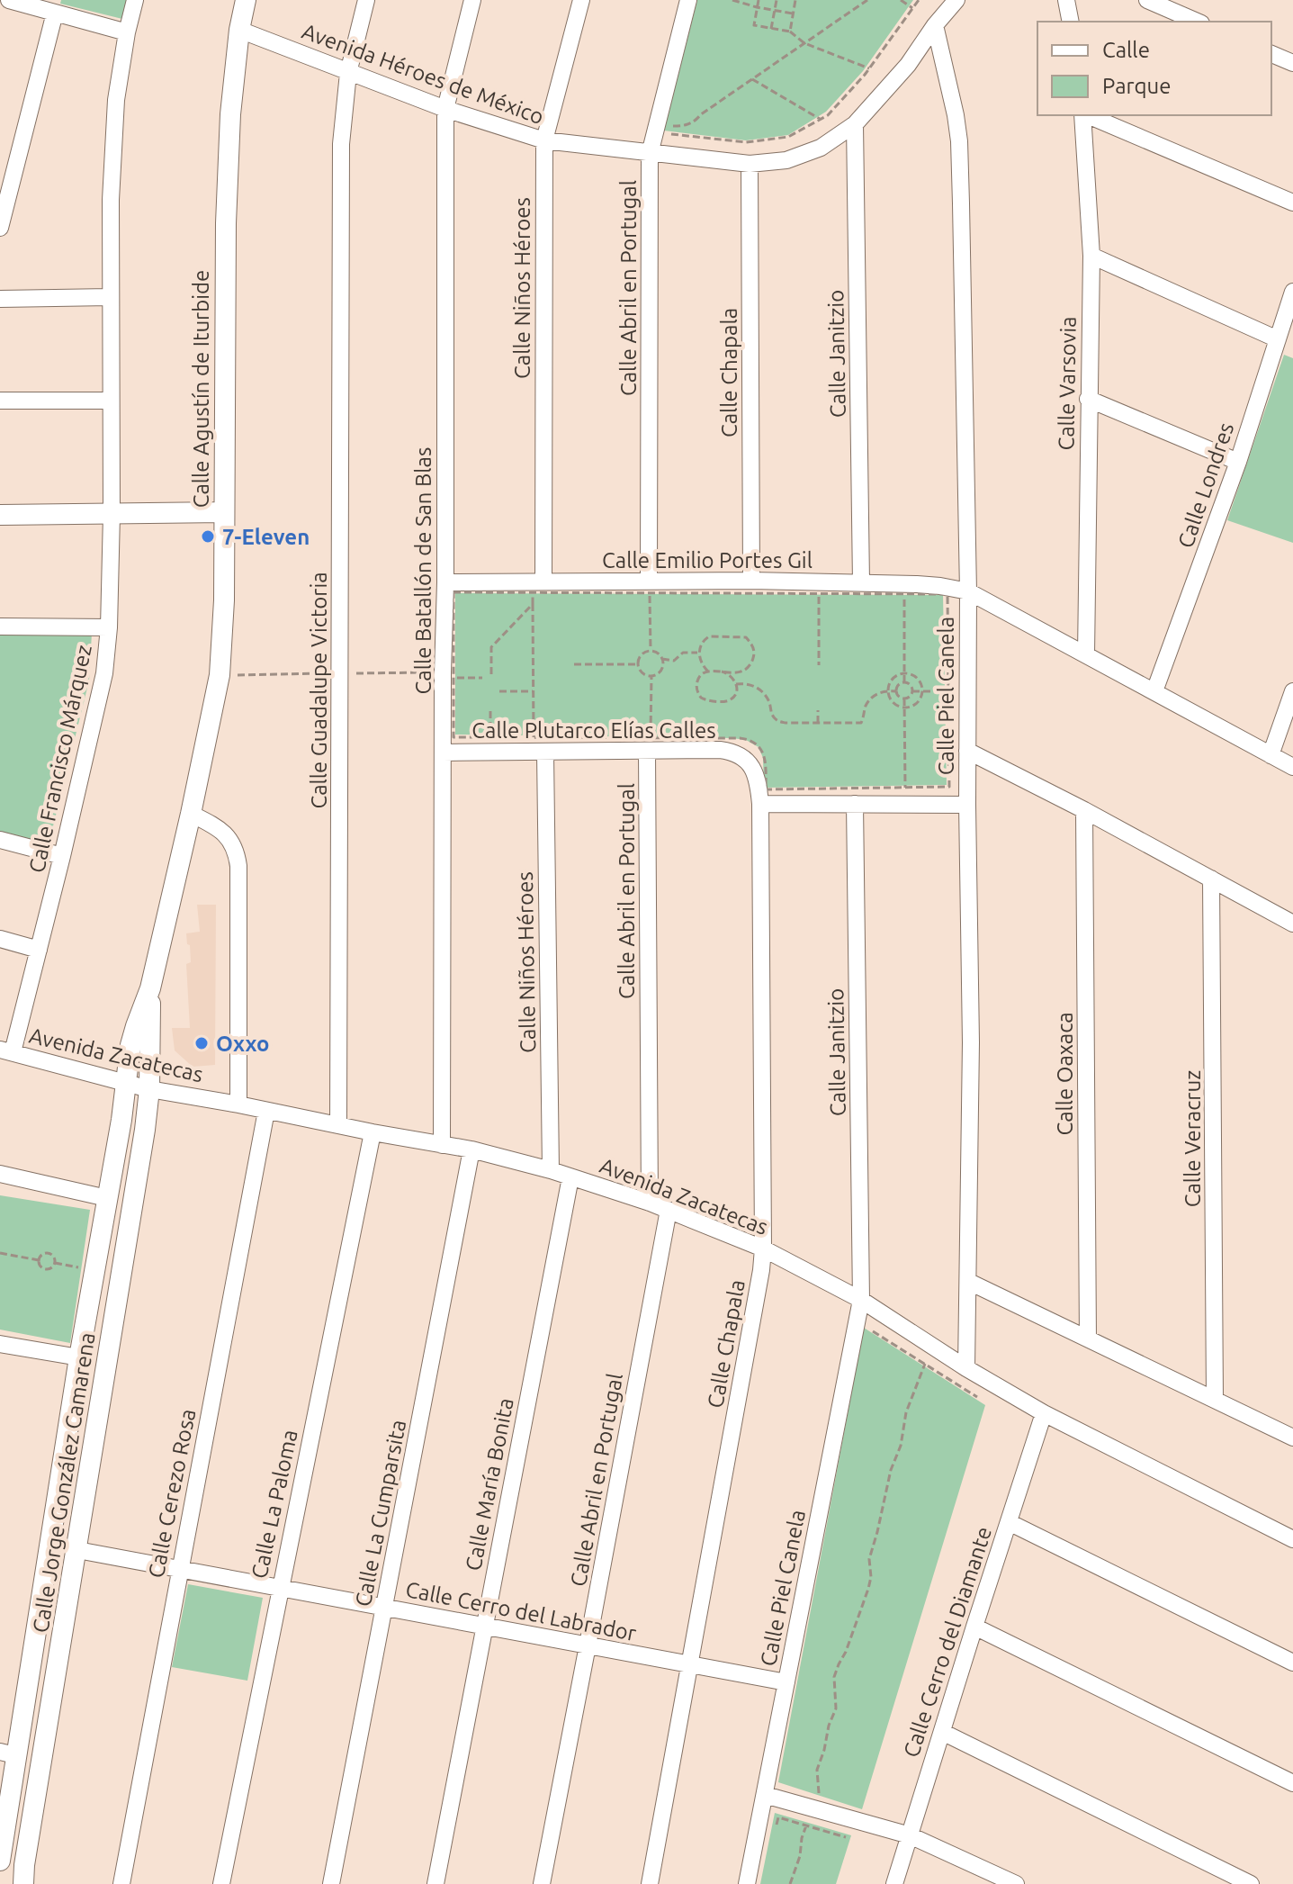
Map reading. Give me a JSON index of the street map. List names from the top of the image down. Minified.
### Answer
{"streets":{"street":["Avenida Héroes de México","Calle Niños Héroes","Calle Abril en Portugal","Calle Janitzio","Calle Chapala","Calle Varsovia","Calle Agustín de Iturbide","Calle Londres","Calle Emilio Portes Gil","Calle Batallón de San Blas","Calle Guadalupe Victoria","Calle Piel Canela","Calle Plutarco Elías Calles","Calle Francisco Márquez","Avenida Zacatecas","Calle Oaxaca","Calle Veracruz","Calle Jorge González Camarena","Calle María Bonita","Calle Cerezo Rosa","Calle La Paloma","Calle La Cumparsita","Calle Cerro del Labrador","Calle Cerro del Diamante"]},"crossings":[["Avenida Héroes de México","Calle Niños Héroes"],["Avenida Héroes de México","Calle Abril en Portugal"],["Avenida Héroes de México","Calle Janitzio"],["Avenida Héroes de México","Calle Chapala"],["Avenida Héroes de México","Calle Agustín de Iturbide"],["Avenida Héroes de México","Calle Batallón de San Blas"],["Avenida Héroes de México","Calle Guadalupe Victoria"],["Avenida Héroes de México","Calle Piel Canela"],["Calle Niños Héroes","Calle Emilio Portes Gil"],["Calle Niños Héroes","Calle Plutarco Elías Calles"],["Calle Niños Héroes","Avenida Zacatecas"],["Calle Abril en Portugal","Calle Emilio Portes Gil"],["Calle Abril en Portugal","Calle Plutarco Elías Calles"],["Calle Abril en Portugal","Avenida Zacatecas"],["Calle Abril en Portugal","Calle Cerro del Labrador"],["Calle Janitzio","Calle Emilio Portes Gil"],["Calle Janitzio","Calle Piel Canela"],["Calle Janitzio","Avenida Zacatecas"],["Calle Chapala","Calle Emilio Portes Gil"],["Calle Chapala","Calle Plutarco Elías Calles"],["Calle Chapala","Avenida Zacatecas"],["Calle Chapala","Calle Cerro del Labrador"],["Calle Varsovia","Calle Emilio Portes Gil"],["Calle Agustín de Iturbide","Avenida Zacatecas"],["Calle Agustín de Iturbide","Calle Jorge González Camarena"],["Calle Londres","Calle Emilio Portes Gil"],["Calle Emilio Portes Gil","Calle Batallón de San Blas"],["Calle Emilio Portes Gil","Calle Piel Canela"],["Calle Batallón de San Blas","Calle Plutarco Elías Calles"],["Calle Batallón de San Blas","Avenida Zacatecas"],["Calle Guadalupe Victoria","Avenida Zacatecas"],["Calle Piel Canela","Avenida Zacatecas"],["Calle Piel Canela","Calle Cerro del Labrador"],["Calle Francisco Márquez","Avenida Zacatecas"],["Avenida Zacatecas","Calle Jorge González Camarena"],["Avenida Zacatecas","Calle María Bonita"],["Avenida Zacatecas","Calle Cerezo Rosa"],["Avenida Zacatecas","Calle La Paloma"],["Avenida Zacatecas","Calle La Cumparsita"],["Avenida Zacatecas","Calle Cerro del Diamante"],["Calle Jorge González Camarena","Calle Cerro del Labrador"],["Calle María Bonita","Calle Cerro del Labrador"],["Calle Cerezo Rosa","Calle Cerro del Labrador"],["Calle La Paloma","Calle Cerro del Labrador"],["Calle La Cumparsita","Calle Cerro del Labrador"]],"places":["7-Eleven","Oxxo"],"legend":["Calle","Parque"]}
